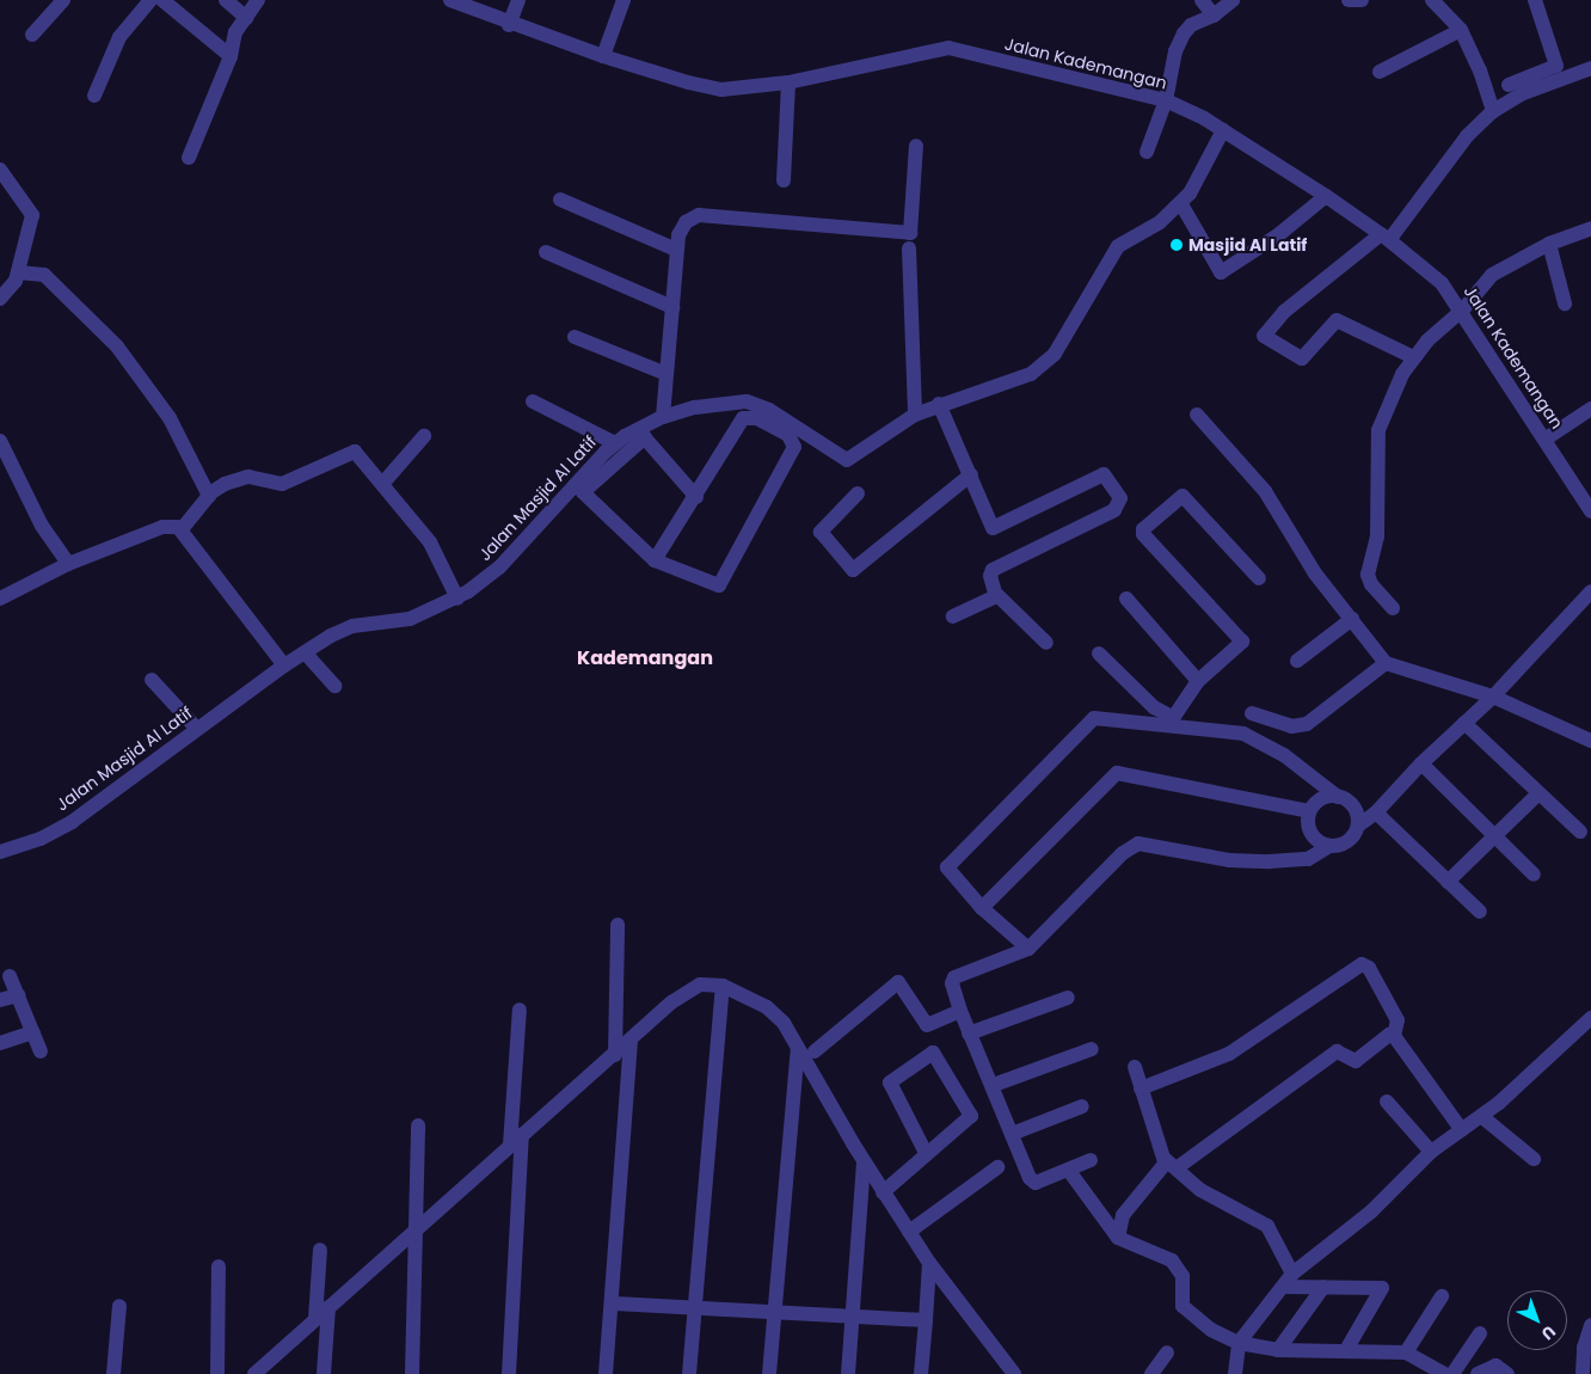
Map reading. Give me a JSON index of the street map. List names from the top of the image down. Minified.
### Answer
{"streets":{"street":["Jalan Kademangan","Jalan Masjid Al Latif"]},"crossings":[["Jalan Kademangan","Jalan Masjid Al Latif"]],"districts":["Kademangan"],"places":["Masjid Al Latif"],"north":"bottom right"}
